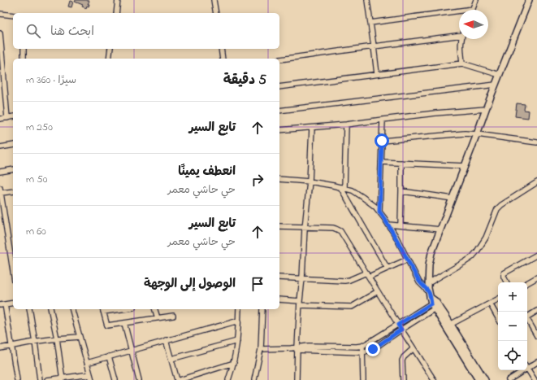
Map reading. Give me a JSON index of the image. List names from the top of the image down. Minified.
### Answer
{"north":"left","page":{"search":"ابحث هنا","heading":["5 دقيقة","سيرًا · 360 m"],"list":[["تابع السير","250 m"],["انعطف يمينًا","حي حاشي معمر","50 m"],["تابع السير","حي حاشي معمر","60 m"],"الوصول إلى الوجهة"],"map_buttons":["+","−"]}}
